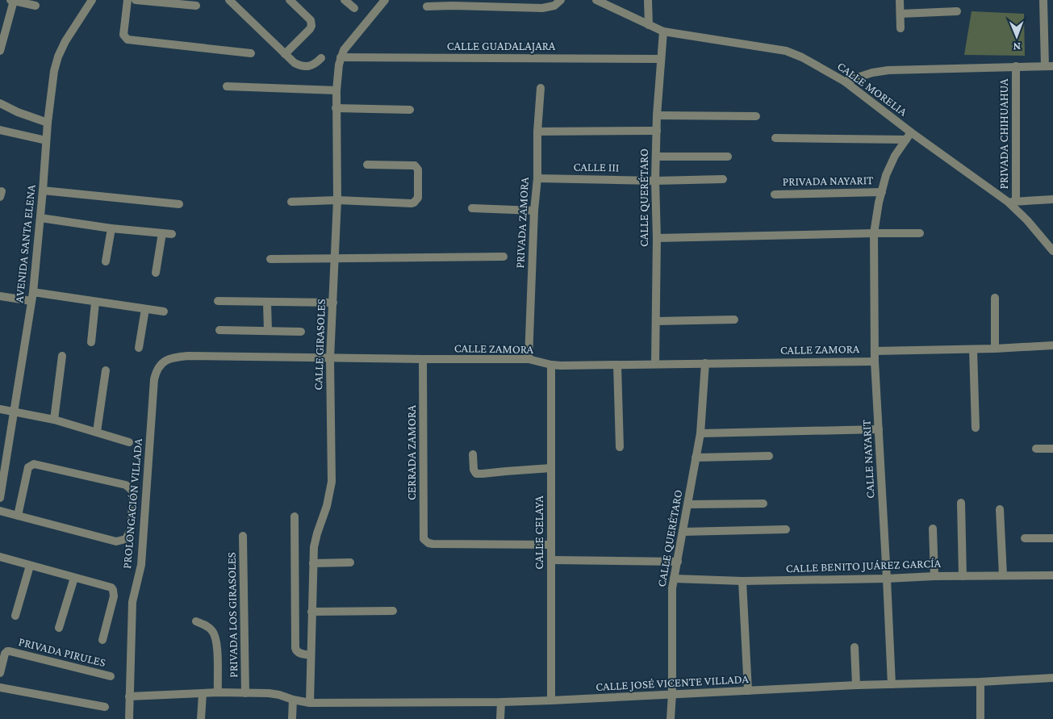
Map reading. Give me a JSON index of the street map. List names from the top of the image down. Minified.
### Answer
{"streets":{"street":["CALLE GUADALAJARA","CALLE MORELIA","PRIVADA CHIHUAHUA","CALLE III","PRIVADA NAYARIT","CALLE QUERÉTARO","PRIVADA ZAMORA","AVENIDA SANTA ELENA","CALLE GIRASOLES","CALLE ZAMORA","CERRADA ZAMORA","CALLE NAYARIT","PROLONGACIÓN VILLADA","CALLE CELAYA","CALLE BENITO JUÁREZ GARCÍA","PRIVADA LOS GIRASOLES","PRIVADA PIRULES","CALLE JOSÉ VICENTE VILLADA"]},"crossings":[["CALLE GUADALAJARA","CALLE QUERÉTARO"],["CALLE GUADALAJARA","CALLE GIRASOLES"],["CALLE MORELIA","PRIVADA CHIHUAHUA"],["CALLE MORELIA","CALLE QUERÉTARO"],["CALLE MORELIA","CALLE NAYARIT"],["CALLE III","CALLE QUERÉTARO"],["CALLE III","PRIVADA ZAMORA"],["PRIVADA NAYARIT","CALLE NAYARIT"],["CALLE QUERÉTARO","CALLE ZAMORA"],["CALLE QUERÉTARO","CALLE BENITO JUÁREZ GARCÍA"],["CALLE QUERÉTARO","CALLE JOSÉ VICENTE VILLADA"],["PRIVADA ZAMORA","CALLE ZAMORA"],["CALLE GIRASOLES","CALLE ZAMORA"],["CALLE GIRASOLES","CALLE JOSÉ VICENTE VILLADA"],["CALLE ZAMORA","CERRADA ZAMORA"],["CALLE ZAMORA","CALLE NAYARIT"],["CALLE ZAMORA","PROLONGACIÓN VILLADA"],["CALLE ZAMORA","CALLE CELAYA"],["CERRADA ZAMORA","CALLE CELAYA"],["CALLE NAYARIT","CALLE BENITO JUÁREZ GARCÍA"],["CALLE NAYARIT","CALLE JOSÉ VICENTE VILLADA"],["CALLE CELAYA","CALLE JOSÉ VICENTE VILLADA"]],"north":"bottom"}
